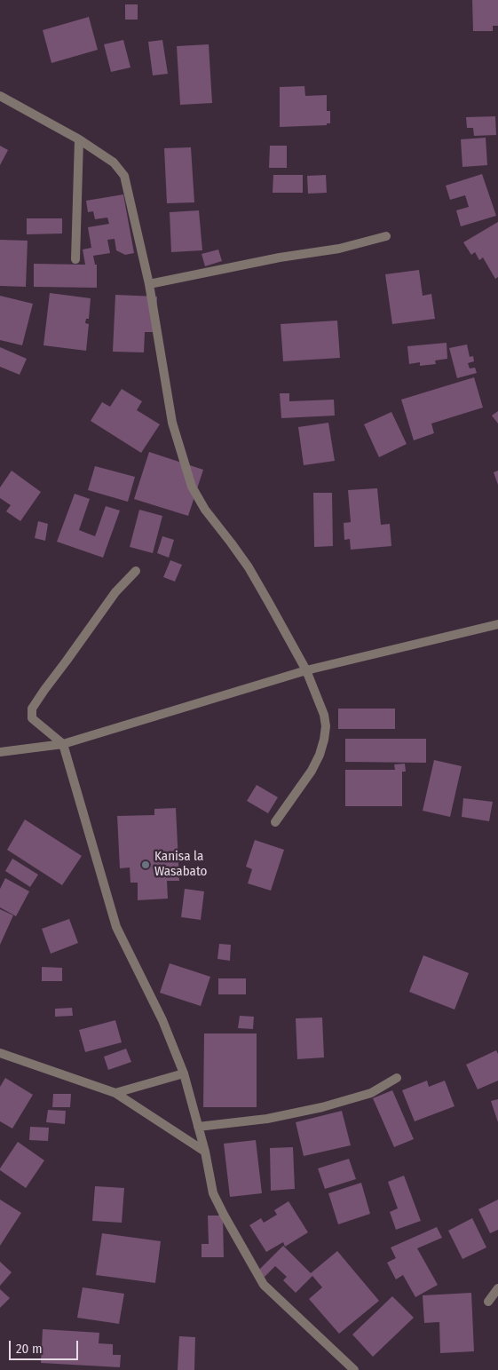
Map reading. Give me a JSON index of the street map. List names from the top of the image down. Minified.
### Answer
{"places":["Kanisa la Wasabato"],"scale_bar":"20 m"}
